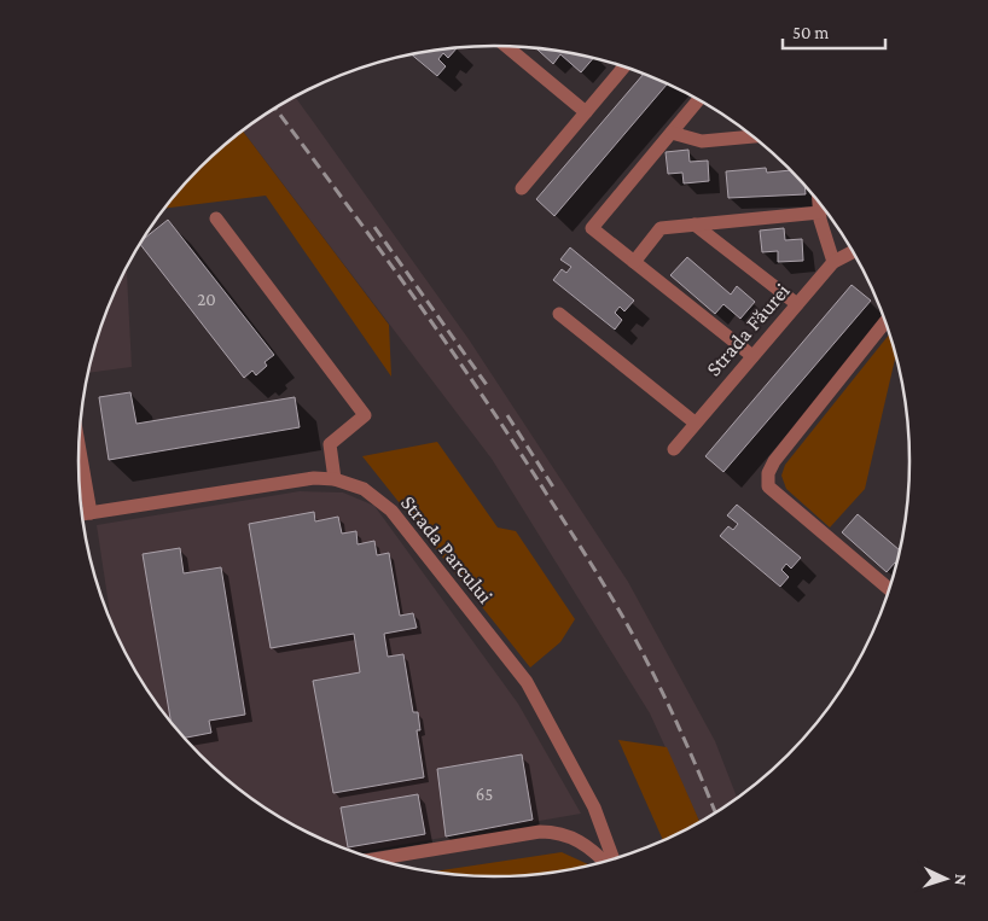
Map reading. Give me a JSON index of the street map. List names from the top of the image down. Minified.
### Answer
{"streets":{"street":["Strada Făurei","Strada Parcului"]},"house_numbers":["20","65"],"scale_bar":"50 m","north":"right"}
